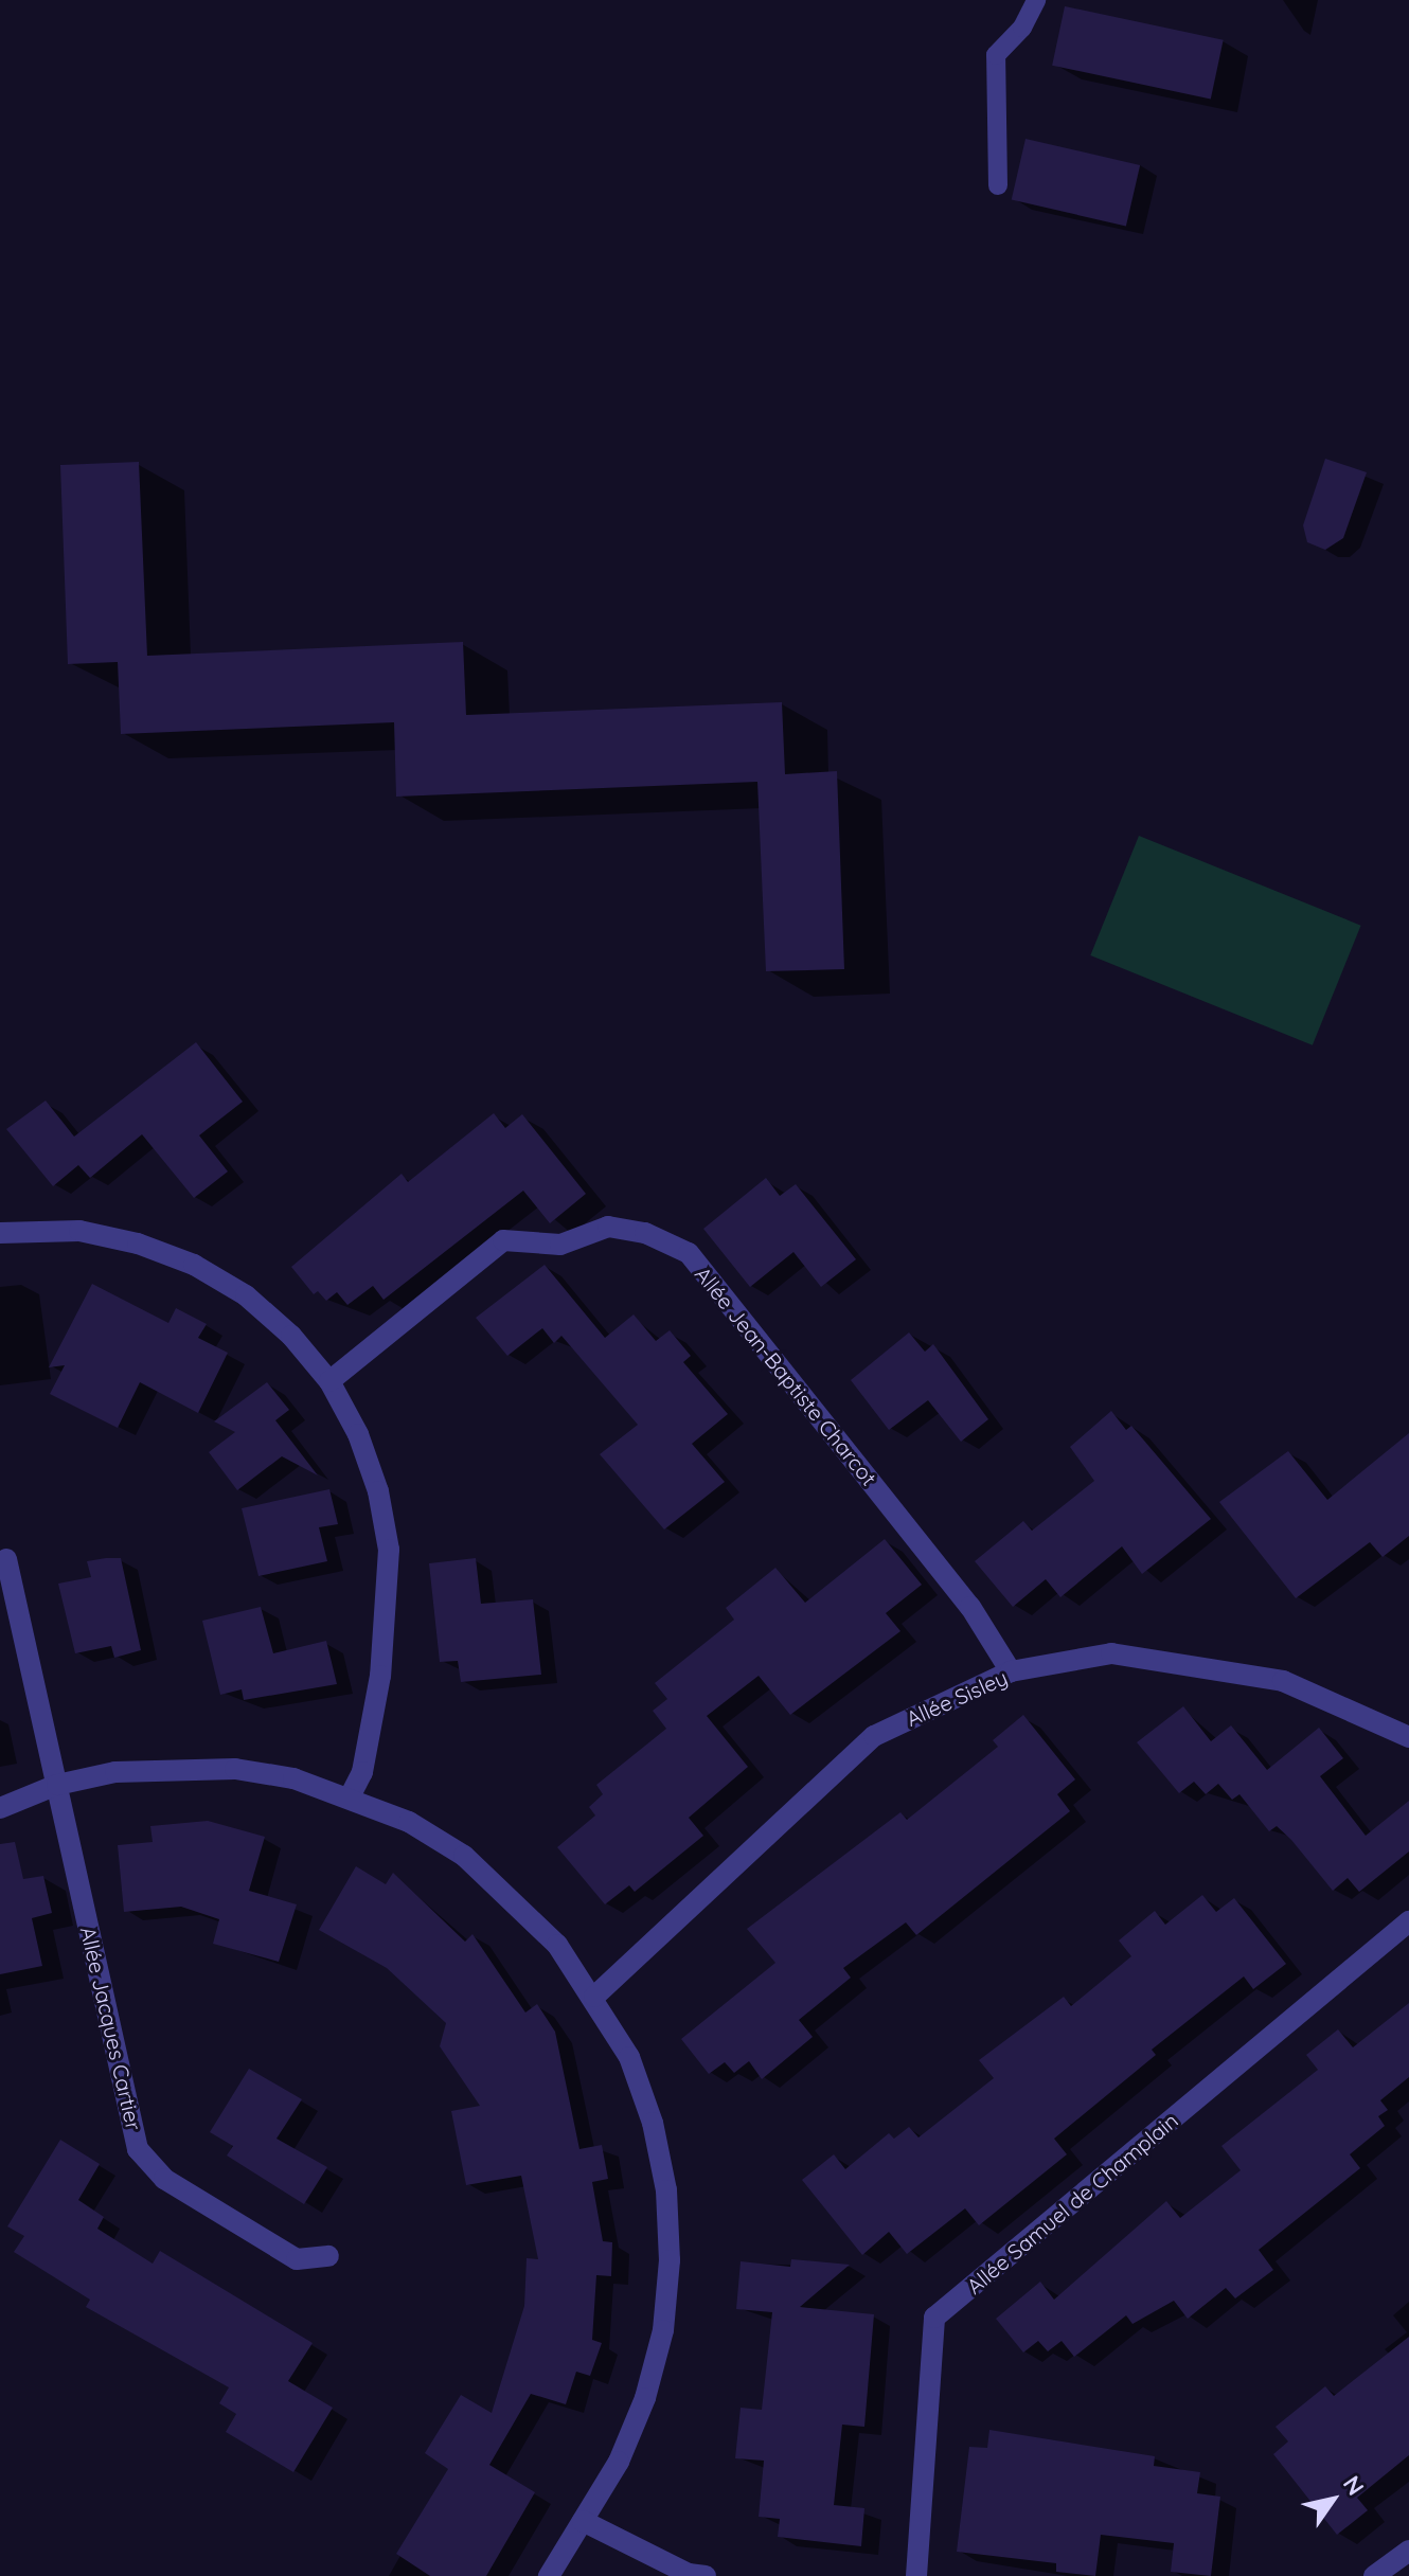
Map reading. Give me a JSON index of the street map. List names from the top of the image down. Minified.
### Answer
{"streets":{"street":["Allée Jean-Baptiste Charcot","Allée Sisley","Allée Jacques Cartier","Allée Samuel de Champlain"]},"crossings":[["Allée Jean-Baptiste Charcot","Allée Sisley"]],"north":"top right"}
